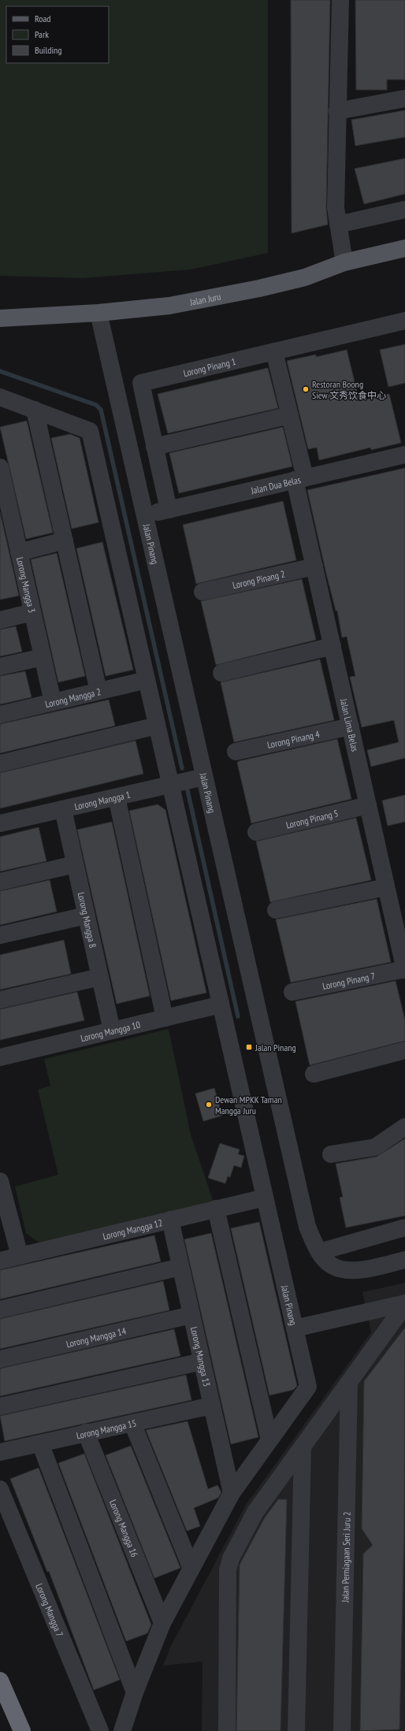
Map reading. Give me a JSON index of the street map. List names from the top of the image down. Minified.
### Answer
{"streets":{"main road":["Jalan Juru"],"street":["Lorong Pinang 1","Jalan Dua Belas","Jalan Pinang","Lorong Pinang 2","Lorong Mangga 3","Lorong Mangga 2","Jalan Lima Belas","Lorong Pinang 4","Lorong Mangga 1","Lorong Pinang 5","Lorong Mangga 8","Lorong Pinang 7","Lorong Mangga 10","Lorong Mangga 12","Lorong Mangga 14","Lorong Mangga 13","Lorong Mangga 15","Lorong Mangga 16","Jalan Perniagaan Seri Juru 2","Lorong Mangga 7"]},"crossings":[["Jalan Juru","Jalan Pinang"],["Lorong Pinang 1","Jalan Dua Belas"],["Lorong Pinang 1","Jalan Lima Belas"],["Jalan Dua Belas","Jalan Pinang"],["Jalan Dua Belas","Jalan Lima Belas"],["Jalan Pinang","Lorong Mangga 2"],["Jalan Pinang","Lorong Mangga 1"],["Jalan Pinang","Lorong Mangga 10"],["Jalan Pinang","Lorong Mangga 12"],["Lorong Pinang 2","Jalan Lima Belas"],["Lorong Mangga 3","Lorong Mangga 2"],["Jalan Lima Belas","Lorong Pinang 4"],["Jalan Lima Belas","Lorong Pinang 5"],["Jalan Lima Belas","Lorong Pinang 7"],["Lorong Mangga 1","Lorong Mangga 8"],["Lorong Mangga 8","Lorong Mangga 10"],["Lorong Mangga 12","Lorong Mangga 13"],["Lorong Mangga 14","Lorong Mangga 13"],["Lorong Mangga 13","Lorong Mangga 15"],["Lorong Mangga 15","Lorong Mangga 16"]],"places":{"other":["Restoran Boong Siew 文秀饮食中心","Dewan MPKK Taman Mangga Juru"],"transit":["Jalan Pinang"]},"legend":["Road","Park","Building"]}
